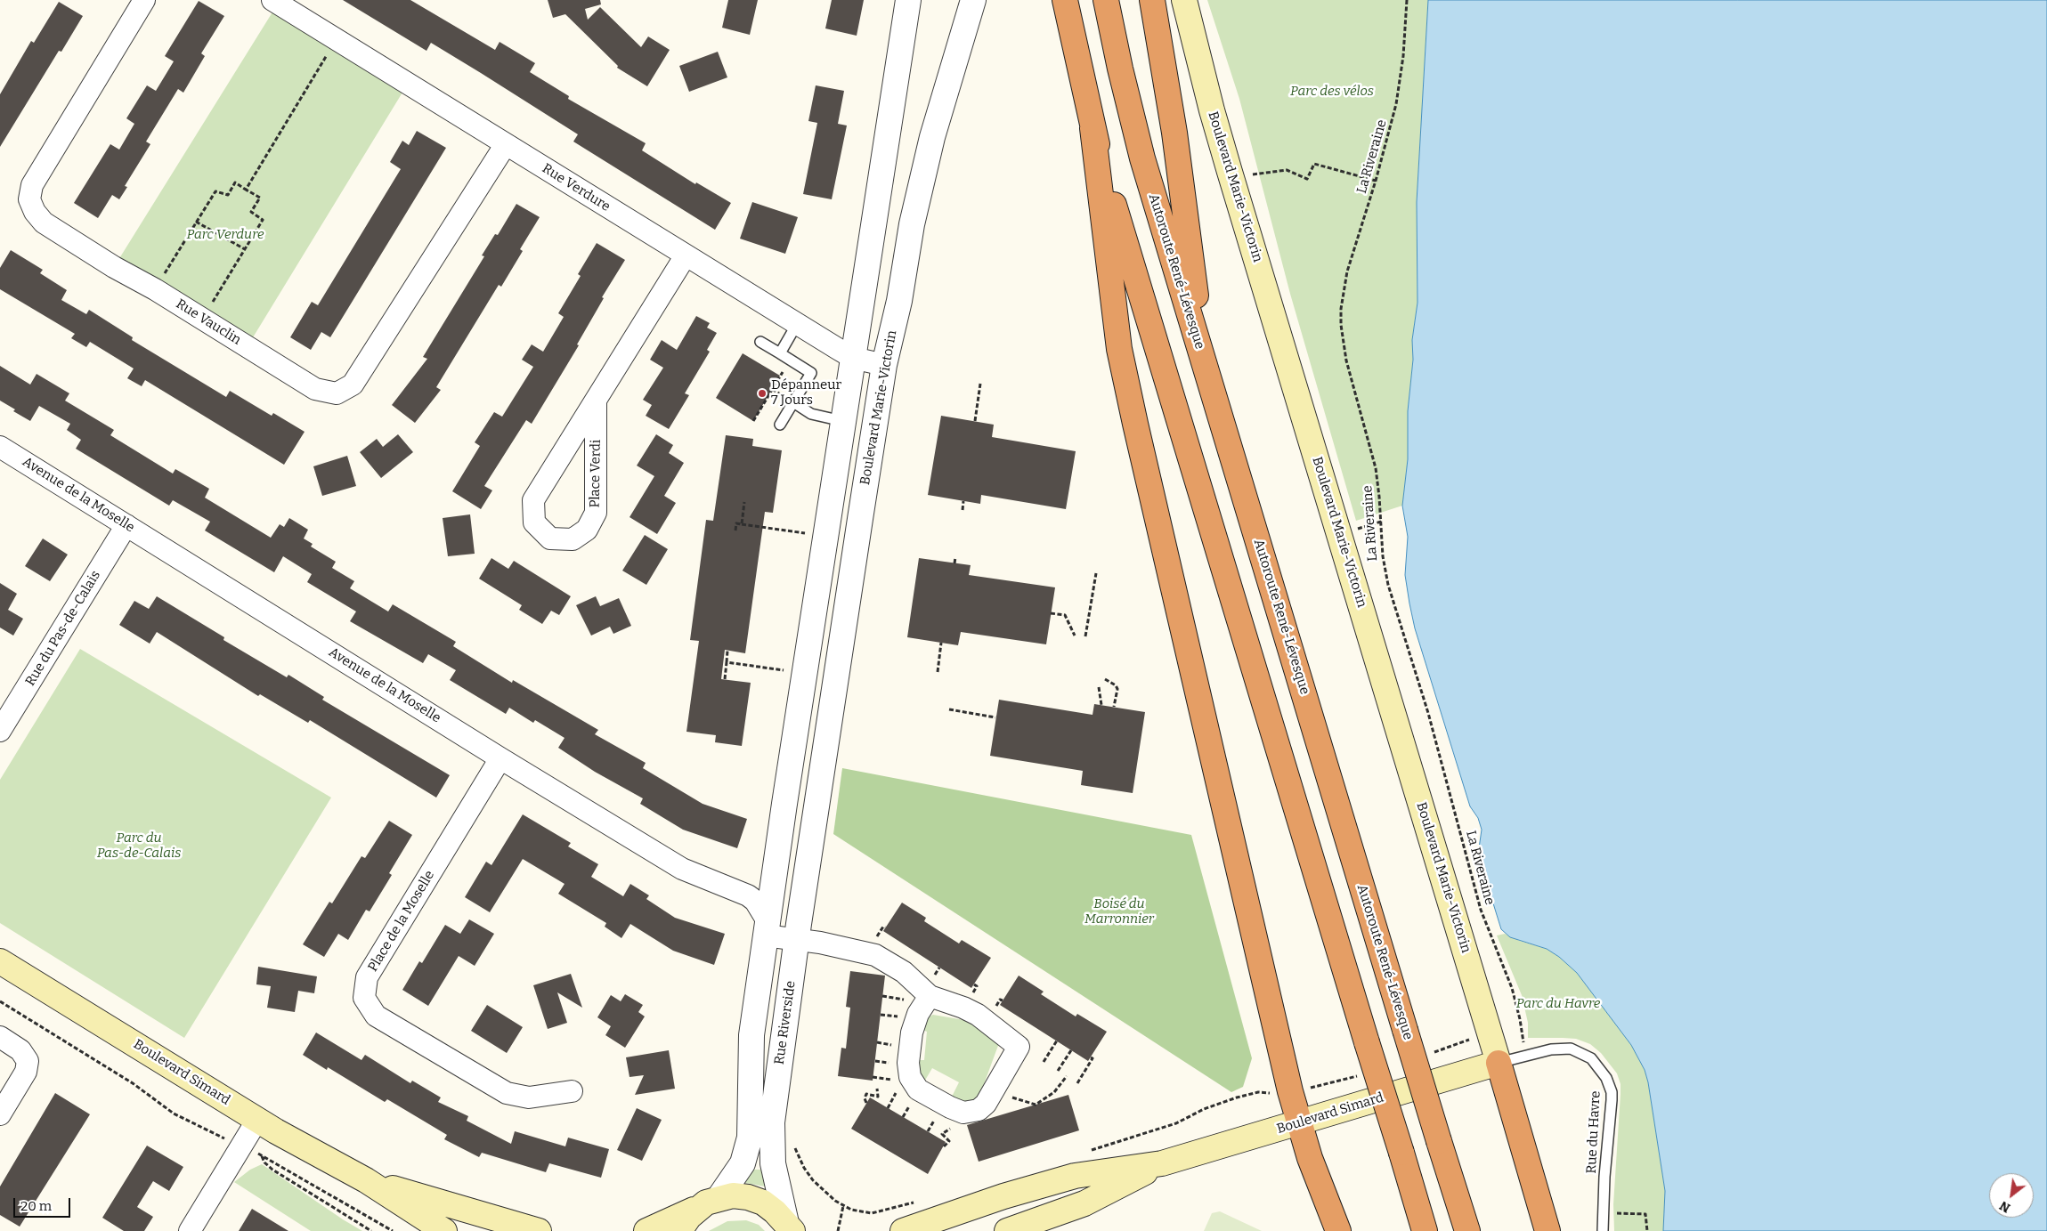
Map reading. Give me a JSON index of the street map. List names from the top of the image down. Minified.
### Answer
{"streets":{"highway":["Autoroute René-Lévesque"],"main road":["Boulevard Marie-Victorin","Boulevard Simard"],"street":["Rue Verdure","Rue Vauclin","Place Verdi","Avenue de la Moselle","Rue du Pas-de-Calais","Place de la Moselle","Rue Riverside"],"lane":["Rue du Havre"],"path":["La Riveraine"]},"crossings":[["Boulevard Marie-Victorin","Rue Verdure"],["Boulevard Marie-Victorin","Rue Riverside"],["Boulevard Marie-Victorin","Boulevard Simard"],["Boulevard Marie-Victorin","Rue du Havre"],["Rue Verdure","Rue Vauclin"],["Rue Verdure","Place Verdi"],["Avenue de la Moselle","Rue du Pas-de-Calais"],["Avenue de la Moselle","Place de la Moselle"],["Boulevard Simard","Rue du Havre"]],"parks":["Parc des vélos","Parc Verdure","Parc du Pas-de-Calais","Boisé du Marronnier","Parc du Havre"],"places":["Dépanneur 7 Jours"],"scale_bar":"20 m","north":"bottom left"}
